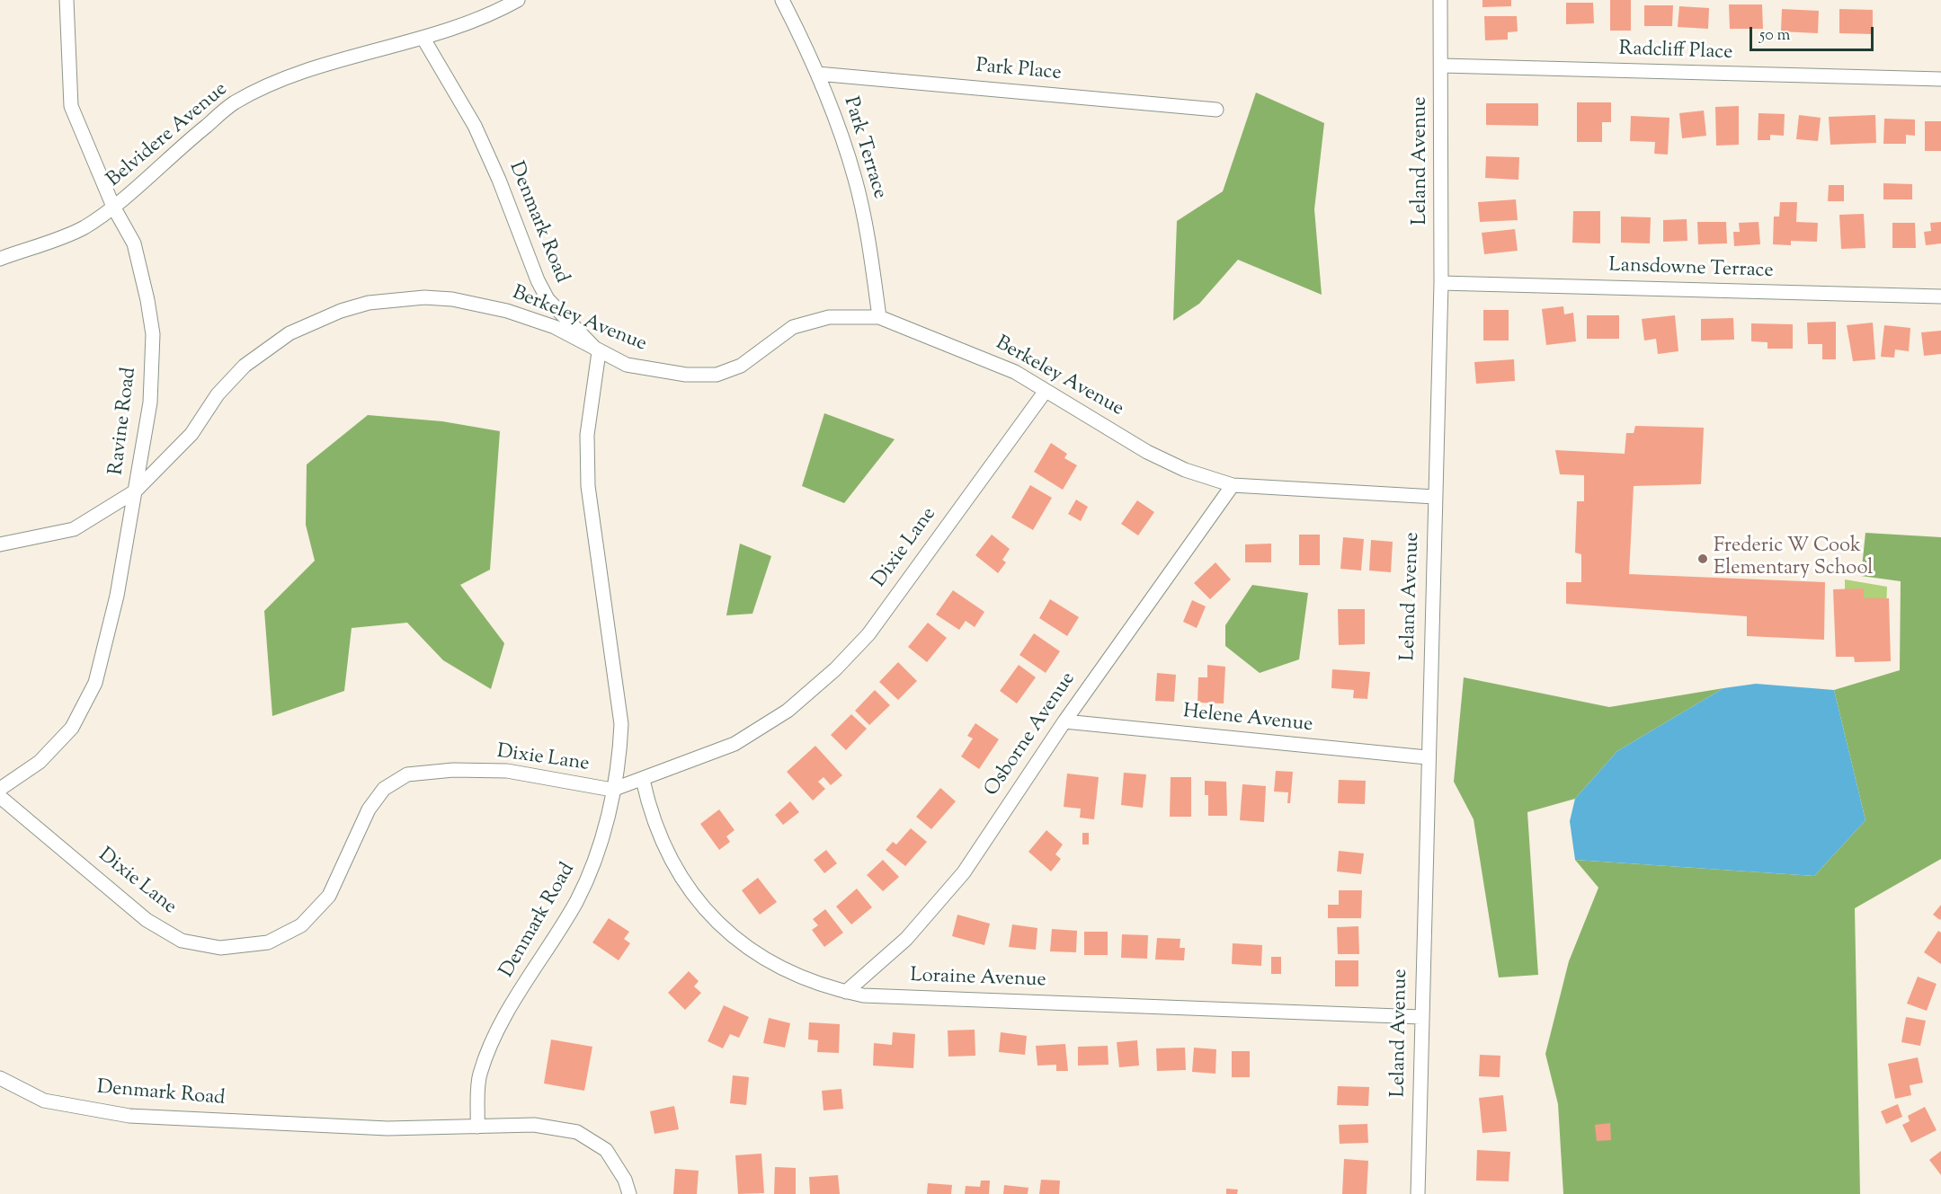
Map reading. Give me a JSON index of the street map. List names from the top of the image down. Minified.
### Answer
{"streets":{"street":["Radcliff Place","Park Place","Belvidere Avenue","Park Terrace","Leland Avenue","Denmark Road","Lansdowne Terrace","Berkeley Avenue","Ravine Road","Dixie Lane","Helene Avenue","Osborne Avenue","Loraine Avenue"]},"crossings":[["Radcliff Place","Leland Avenue"],["Park Place","Park Terrace"],["Belvidere Avenue","Denmark Road"],["Belvidere Avenue","Ravine Road"],["Park Terrace","Berkeley Avenue"],["Leland Avenue","Lansdowne Terrace"],["Leland Avenue","Berkeley Avenue"],["Leland Avenue","Helene Avenue"],["Leland Avenue","Loraine Avenue"],["Denmark Road","Berkeley Avenue"],["Denmark Road","Dixie Lane"],["Berkeley Avenue","Ravine Road"],["Berkeley Avenue","Dixie Lane"],["Berkeley Avenue","Osborne Avenue"],["Dixie Lane","Loraine Avenue"],["Helene Avenue","Osborne Avenue"],["Osborne Avenue","Loraine Avenue"]],"places":["Frederic W Cook Elementary School"],"scale_bar":"50 m"}
